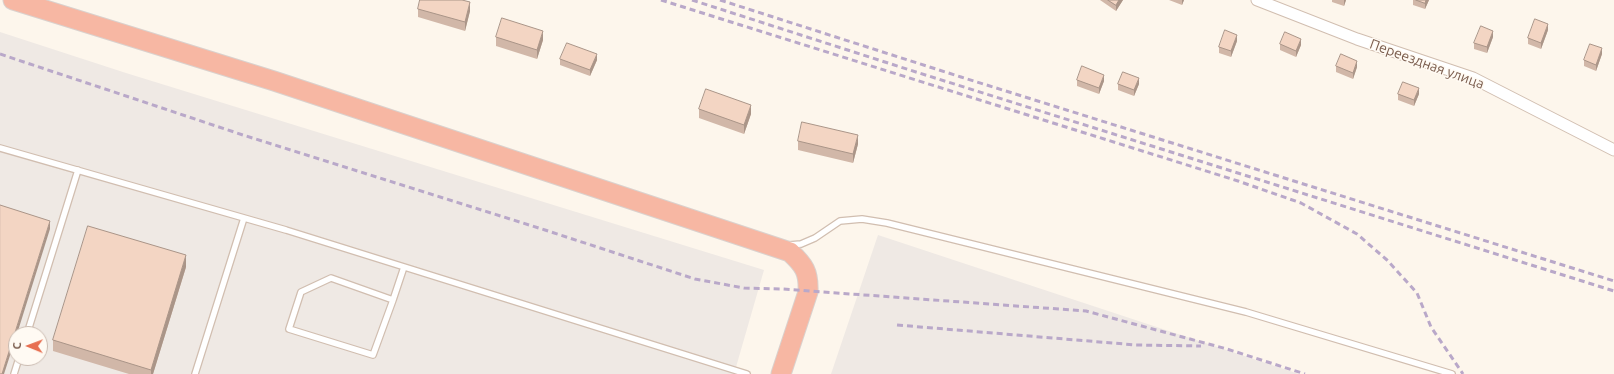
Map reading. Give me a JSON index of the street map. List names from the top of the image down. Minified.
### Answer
{"streets":{"street":["Переездная улица"]},"north":"left"}
